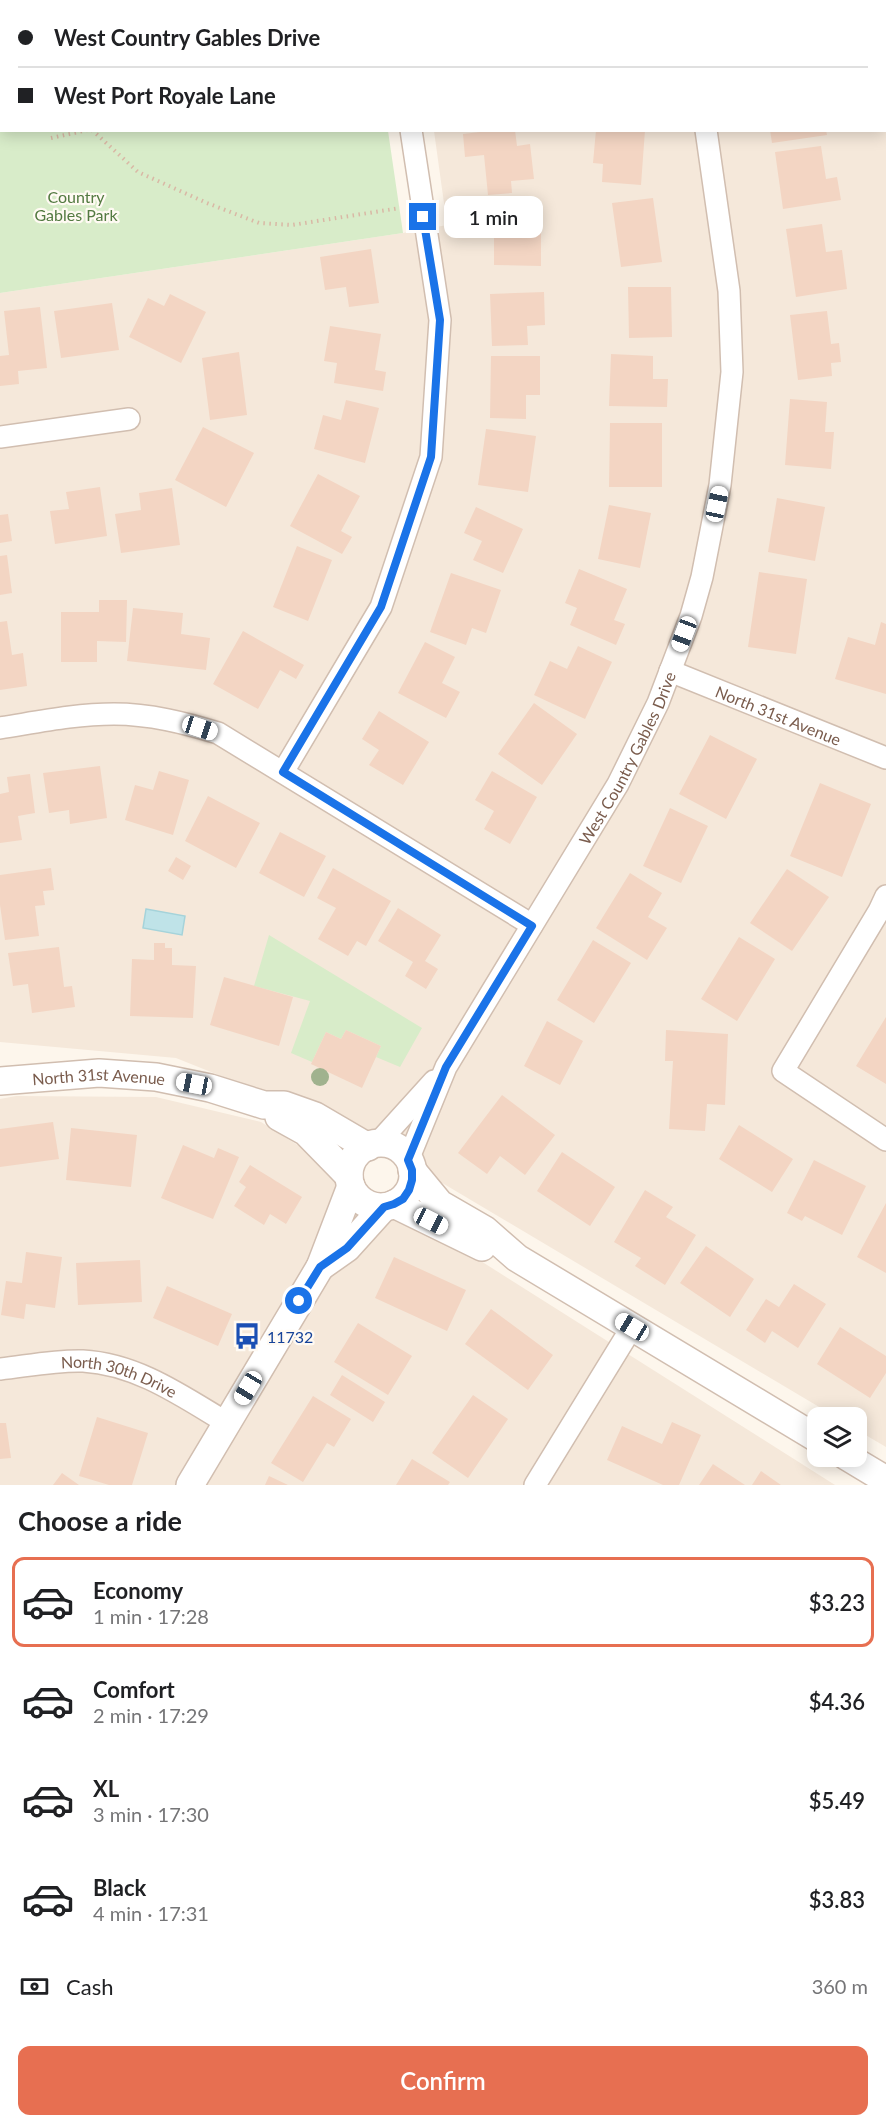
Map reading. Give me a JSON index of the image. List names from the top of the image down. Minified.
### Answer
{"streets":{"street":["North 31st Avenue","West Country Gables Drive","North 30th Drive"]},"crossings":[["North 31st Avenue","West Country Gables Drive"]],"parks":["Country Gables Park"],"places":{"bus stop":["11732"]},"page":{"banner":["West Country Gables Drive","West Port Royale Lane"],"bubble":"1 min","heading":"Choose a ride","list":[{"name":"Economy","note":"1 min · 17:28","value":"$3.23"},{"name":"Comfort","note":"2 min · 17:29","value":"$4.36"},{"name":"XL","note":"3 min · 17:30","value":"$5.49"},{"name":"Black","note":"4 min · 17:31","value":"$3.83"}],"pay":["Cash","360 m"],"buttons":"Confirm"}}
